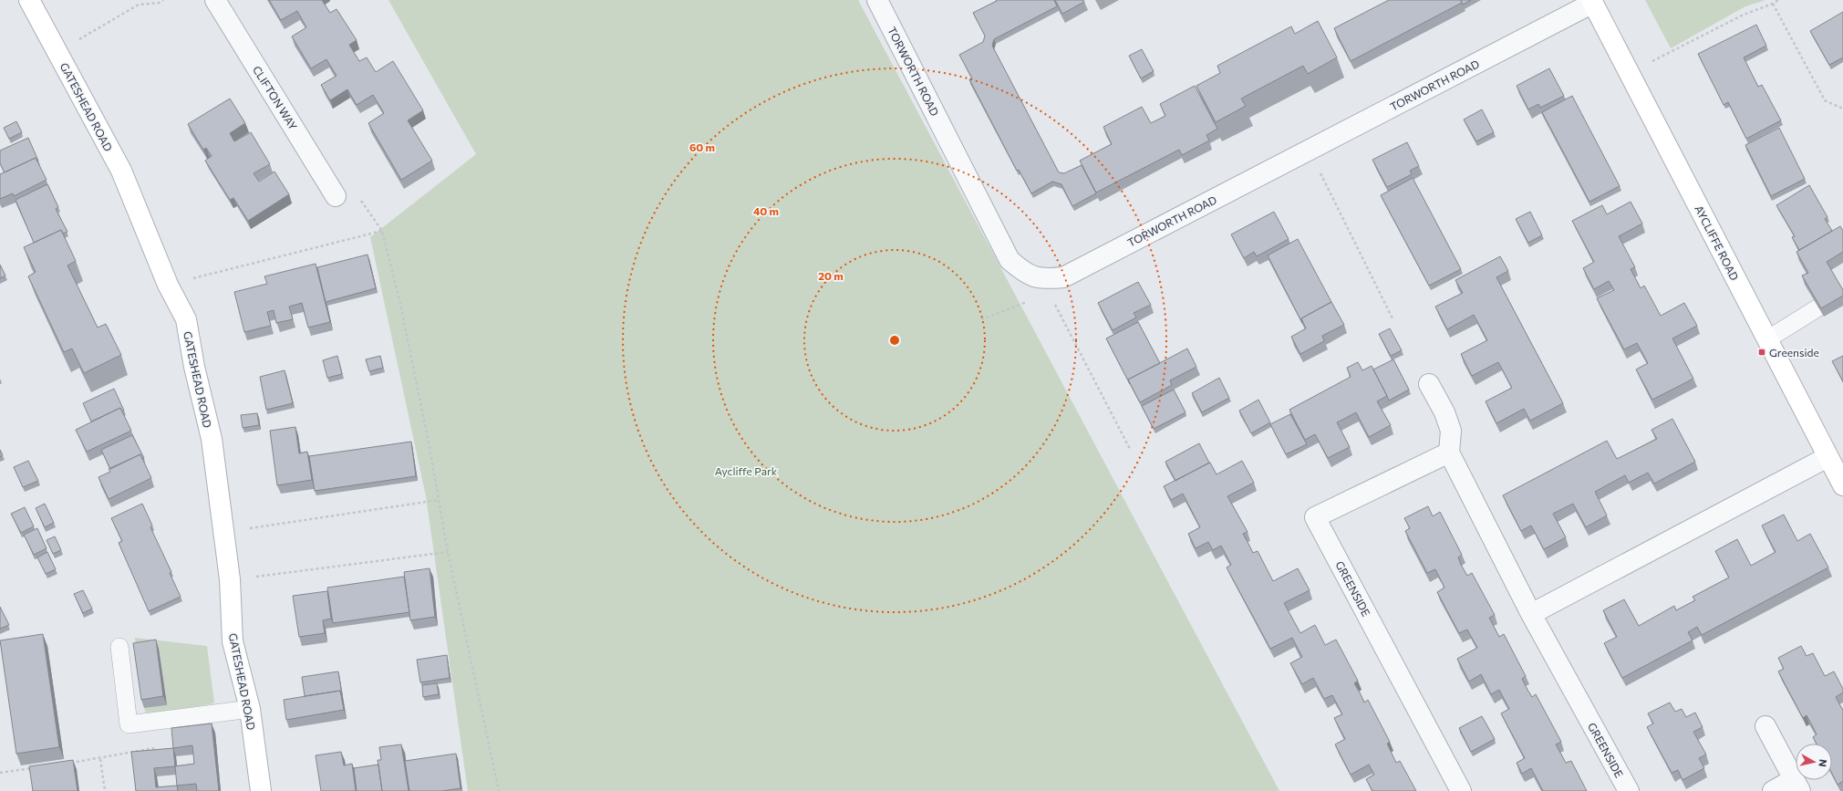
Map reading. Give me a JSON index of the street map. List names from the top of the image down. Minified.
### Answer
{"streets":{"street":["TORWORTH ROAD","CLIFTON WAY","GATESHEAD ROAD","AYCLIFFE ROAD","GREENSIDE"]},"crossings":[["TORWORTH ROAD","AYCLIFFE ROAD"]],"parks":["Aycliffe Park"],"places":{"transit":["Greenside"]},"north":"right","rings":["60 m","40 m","20 m"]}
